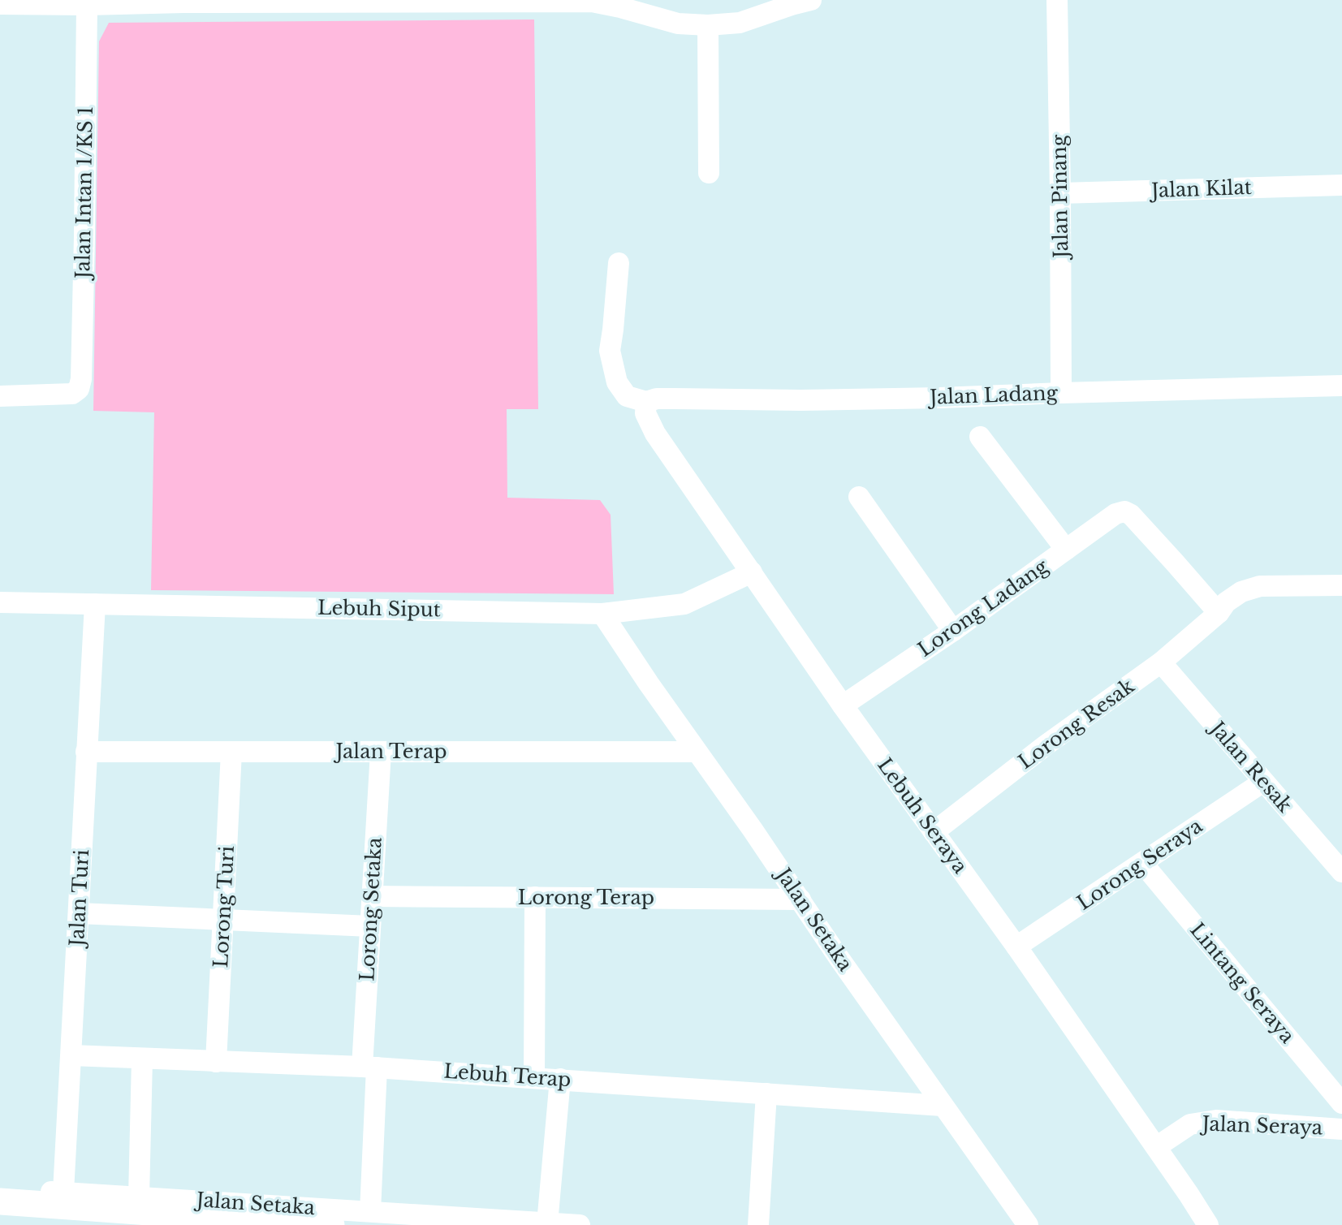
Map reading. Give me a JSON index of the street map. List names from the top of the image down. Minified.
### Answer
{"streets":{"street":["Jalan Kilat","Jalan Intan 1/KS 1","Jalan Pinang","Jalan Ladang","Lorong Ladang","Lebuh Siput","Lorong Resak","Jalan Terap","Jalan Resak","Lebuh Seraya","Lorong Seraya","Jalan Turi","Lorong Terap","Lorong Turi","Lorong Setaka","Jalan Setaka","Lintang Seraya","Lebuh Terap","Jalan Seraya"]},"crossings":[["Jalan Kilat","Jalan Pinang"],["Jalan Pinang","Jalan Ladang"],["Jalan Ladang","Lebuh Seraya"],["Lorong Ladang","Lorong Resak"],["Lorong Ladang","Lebuh Seraya"],["Lebuh Siput","Lebuh Seraya"],["Lebuh Siput","Jalan Turi"],["Lebuh Siput","Jalan Setaka"],["Lorong Resak","Jalan Resak"],["Lorong Resak","Lebuh Seraya"],["Jalan Terap","Jalan Turi"],["Jalan Terap","Lorong Turi"],["Jalan Terap","Lorong Setaka"],["Jalan Terap","Jalan Setaka"],["Jalan Resak","Lorong Seraya"],["Lebuh Seraya","Lorong Seraya"],["Lebuh Seraya","Jalan Seraya"],["Lorong Seraya","Lintang Seraya"],["Jalan Turi","Jalan Setaka"],["Jalan Turi","Lebuh Terap"],["Lorong Terap","Lorong Setaka"],["Lorong Terap","Jalan Setaka"],["Lorong Turi","Lebuh Terap"],["Lorong Setaka","Jalan Setaka"],["Lorong Setaka","Lebuh Terap"],["Jalan Setaka","Lebuh Terap"]]}
